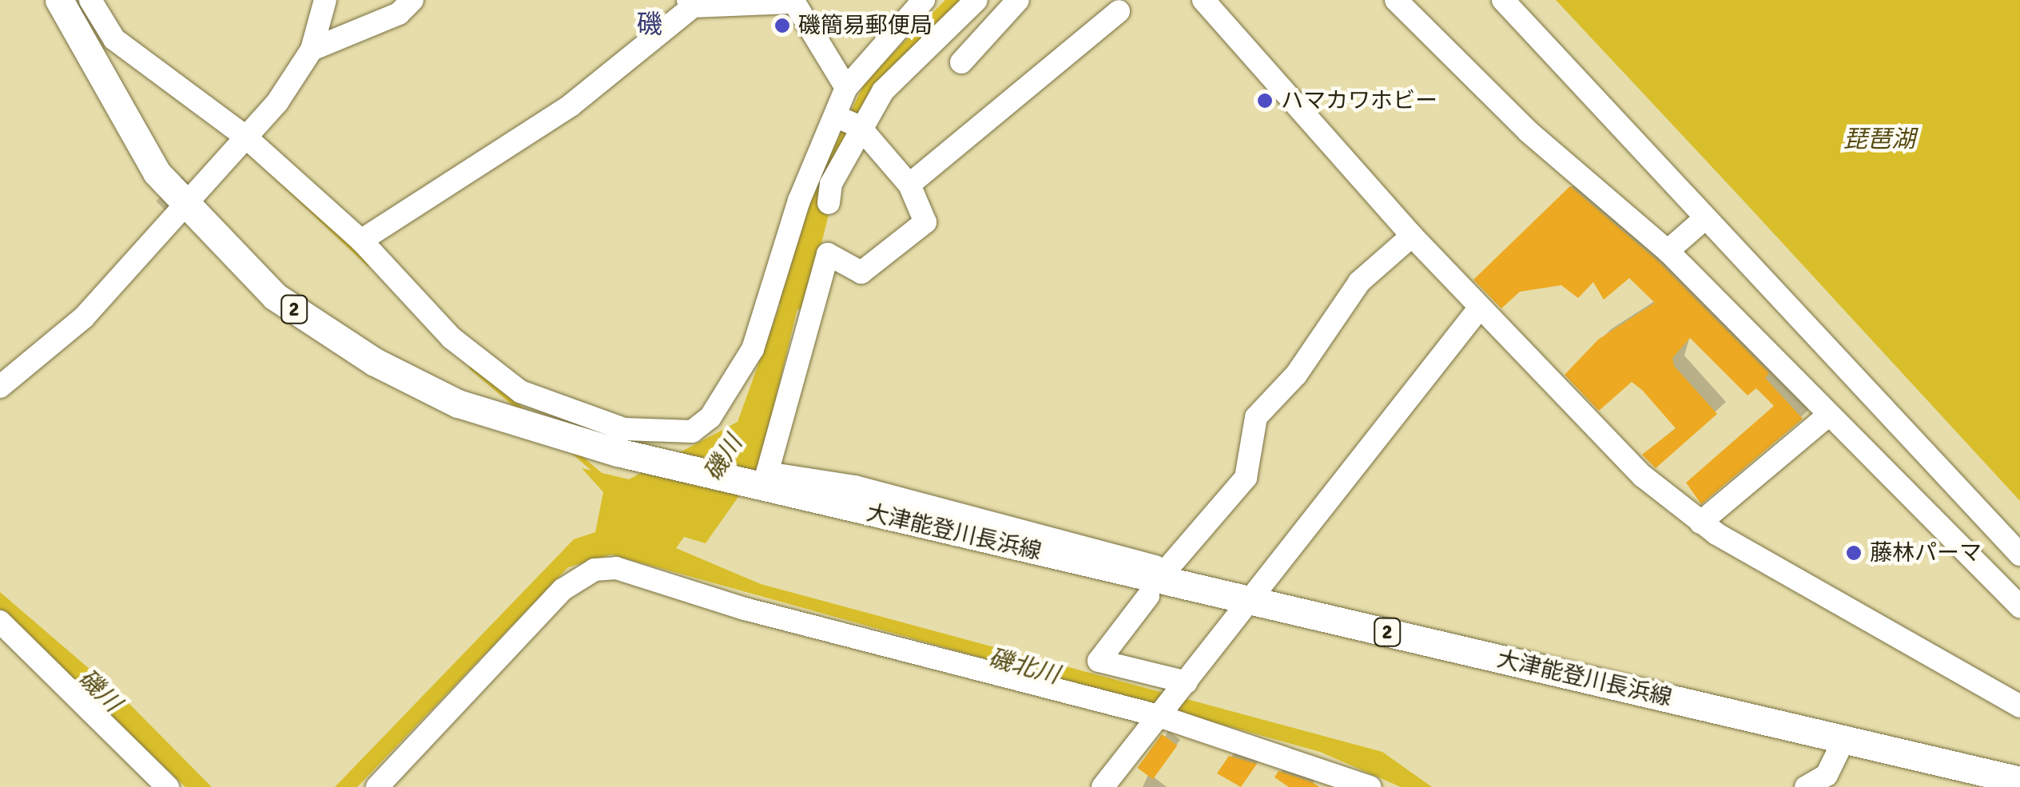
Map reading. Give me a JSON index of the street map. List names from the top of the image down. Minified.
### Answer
{"streets":{"main road":["2","大津能登川長浜線"]},"districts":["磯"],"water":["琵琶湖","磯川","磯北川"],"places":["磯簡易郵便局","ハマカワホビー","藤林パーマ"]}
